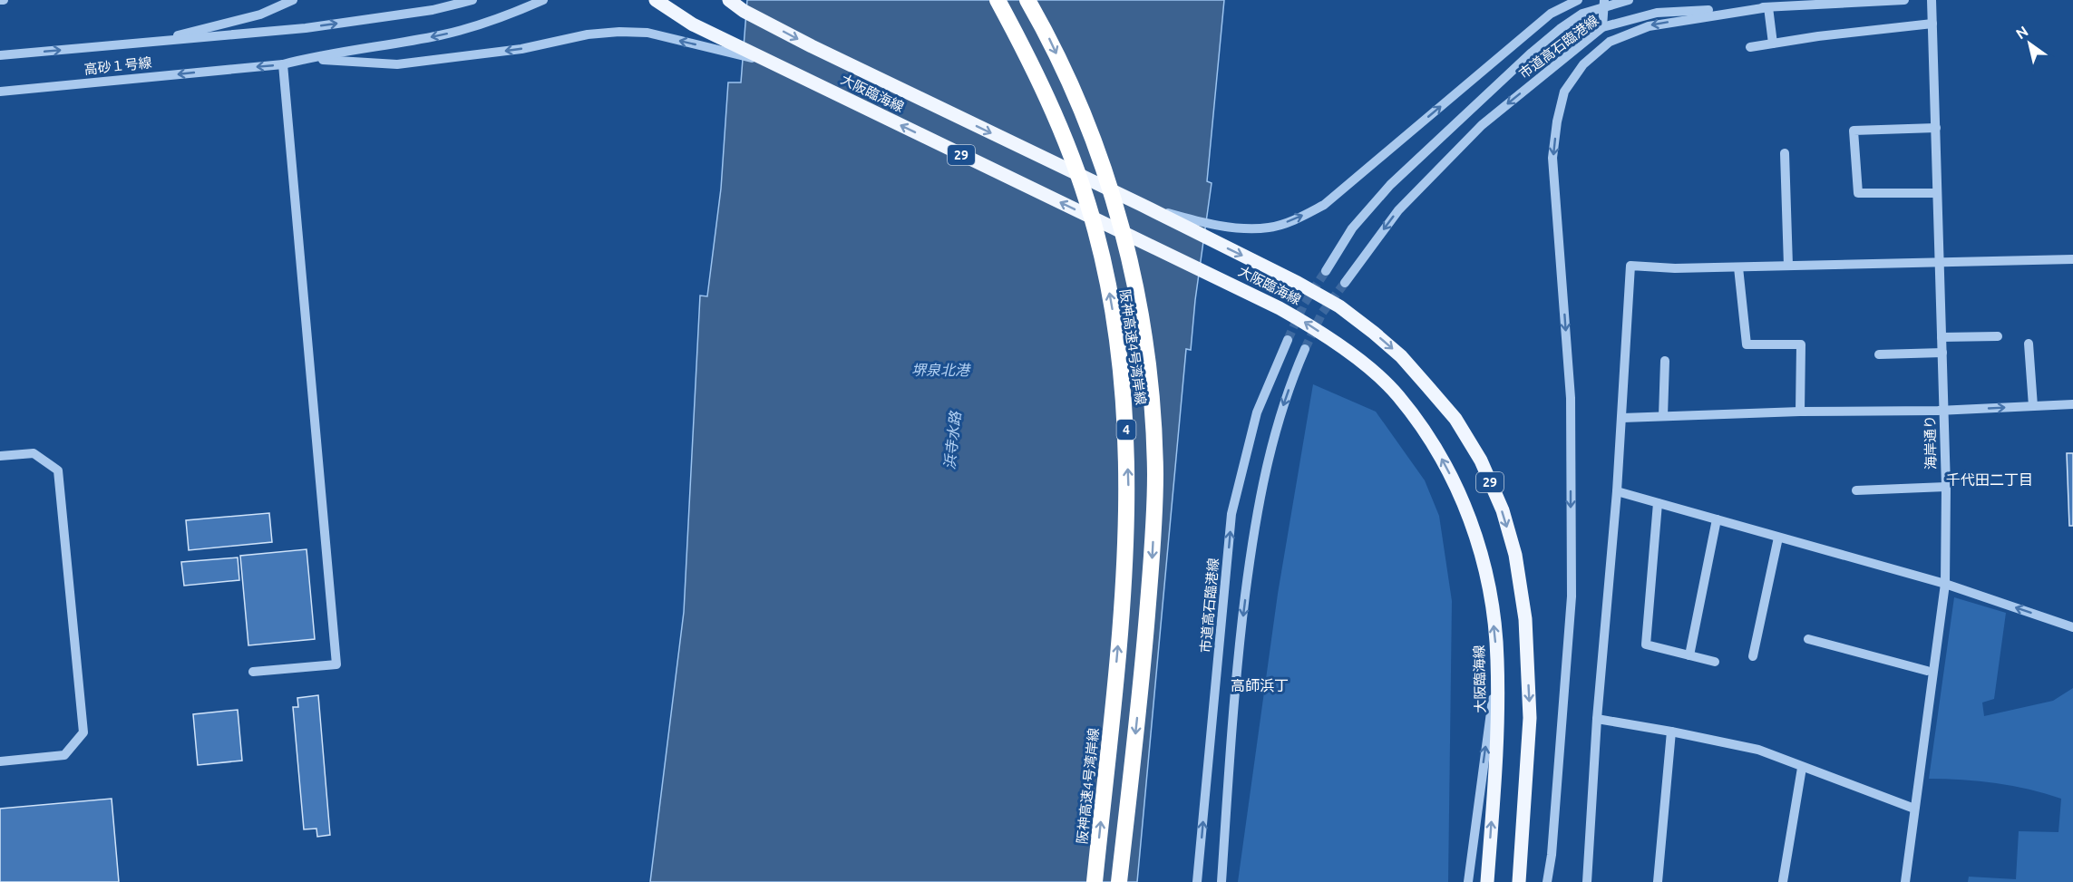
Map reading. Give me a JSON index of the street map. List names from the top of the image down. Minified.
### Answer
{"streets":{"highway":["阪神高速4号湾岸線","4"],"main road":["大阪臨海線","29"],"street":["市道高石臨港線","高砂１号線","海岸通り"]},"districts":["千代田二丁目","高師浜丁"],"water":["堺泉北港","浜寺水路"],"north":"top left"}
